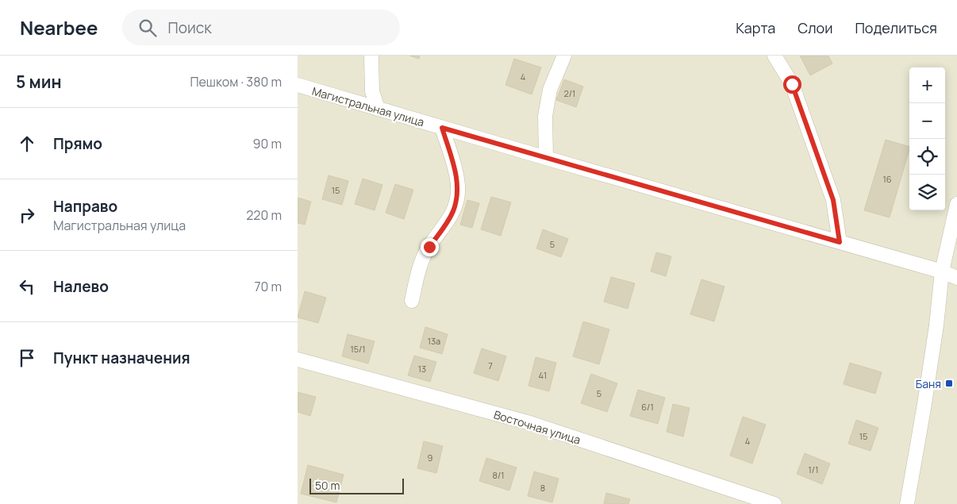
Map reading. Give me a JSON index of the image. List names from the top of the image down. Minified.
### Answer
{"streets":{"street":["Магистральная улица","Восточная улица"]},"places":{"transit":["Баня"]},"house_numbers":["4","2/1","16","15","5","13а","15/1","7","13","41","5","6/1","15","4","9","1/1","8/1","8"],"scale_bar":"50 m","page":{"header":"Nearbee","search":"Поиск","nav":["Карта","Слои","Поделиться"],"heading":["5 мин","Пешком · 380 m"],"map_buttons":["+","−"],"list":[["Прямо","90 m"],["Направо","Магистральная улица","220 m"],["Налево","70 m"],"Пункт назначения"],"scale":"50 m"}}
